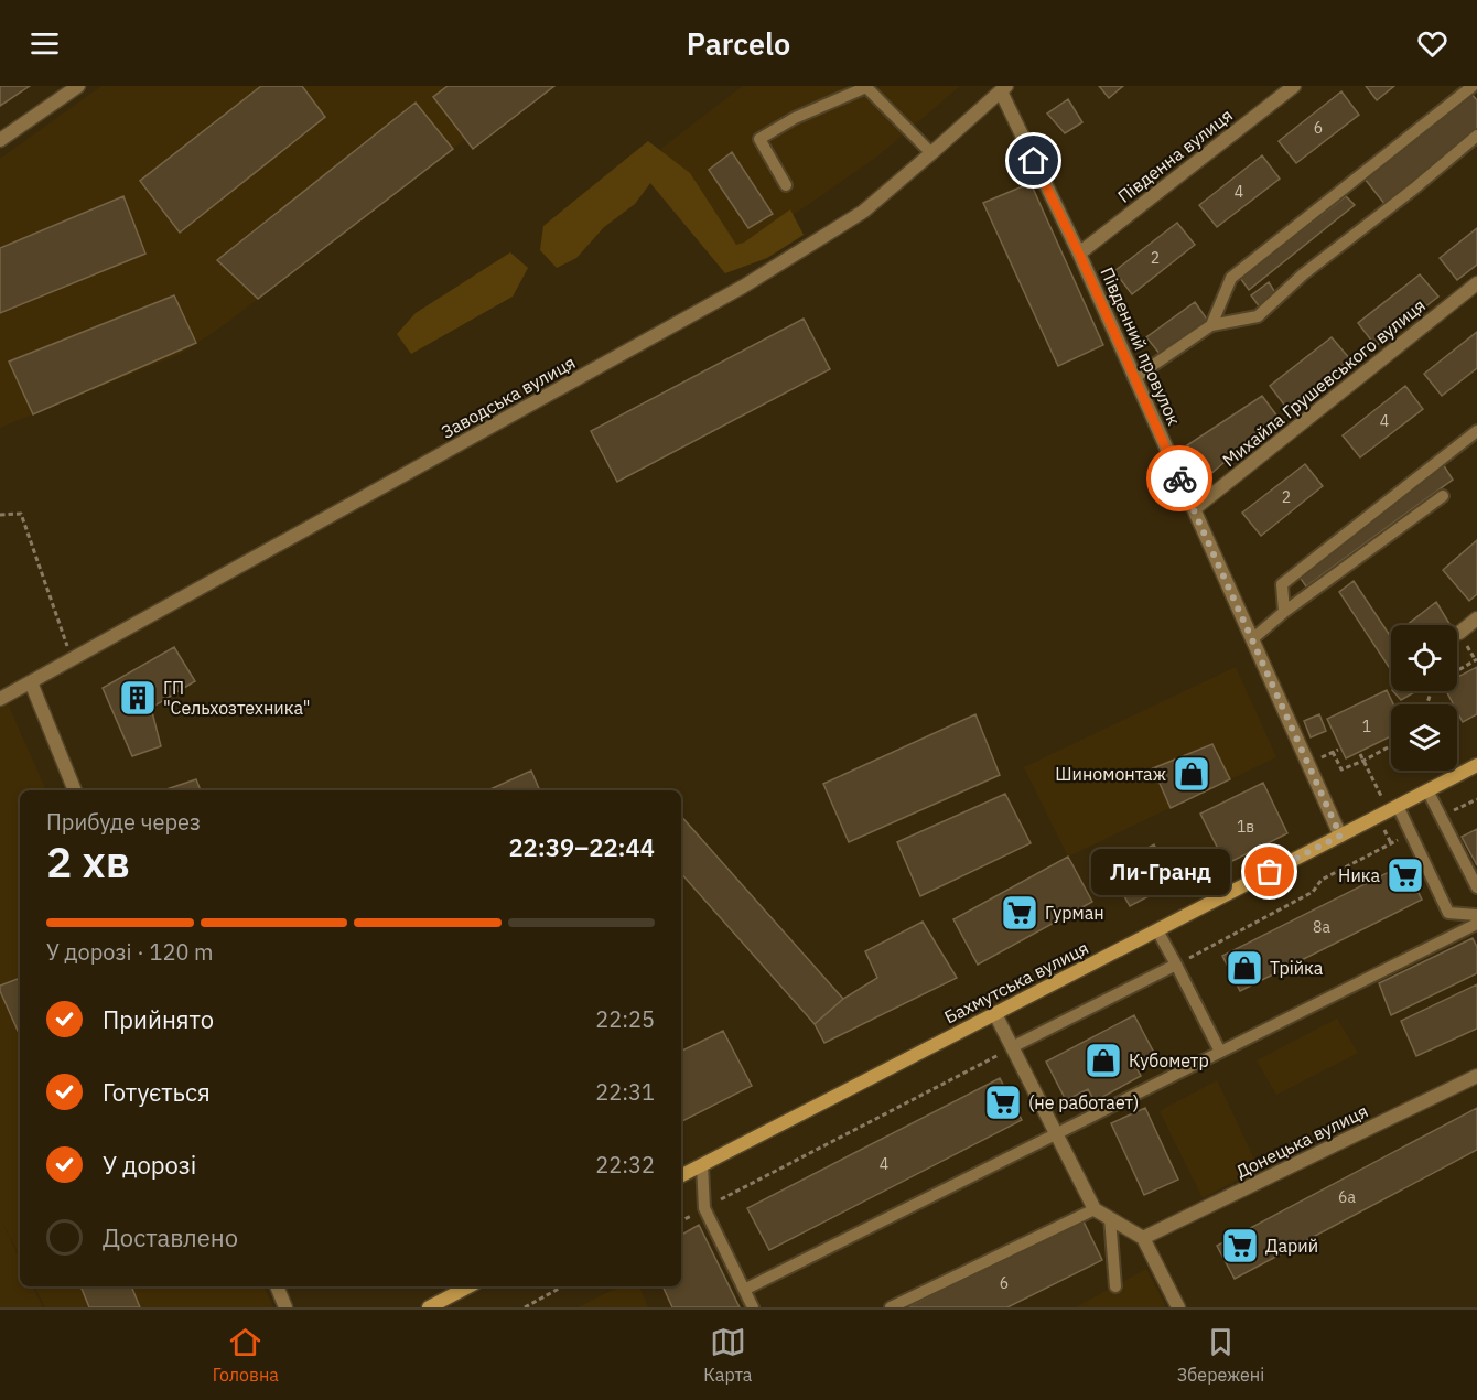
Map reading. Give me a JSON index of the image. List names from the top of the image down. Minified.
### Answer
{"streets":{"street":["Південна вулиця","Південний провулок","Михайла Грушевського вулиця","Заводська вулиця","Бахмутська вулиця","Донецька вулиця"]},"crossings":[["Південна вулиця","Південний провулок"],["Південний провулок","Михайла Грушевського вулиця"],["Південний провулок","Заводська вулиця"],["Південний провулок","Бахмутська вулиця"]],"places":{"building":["ГП \"Сельхозтехника\""],"shop":["Шиномонтаж","Трійка","Кубометр"],"other":["Ли-Гранд"],"supermarket":["Ника","Гурман","(не работает)","Дарий"]},"house_numbers":["6","4","2","4","2","1","1в","8а","4","6а","6"],"page":{"header":"Parcelo","heading":["2 хв","Прибуде через","22:39–22:44"],"bubble":"Ли-Гранд","bar":"У дорозі · 120 m","list":[["Прийнято","22:25"],["Готується","22:31"],["У дорозі","22:32"],"Доставлено"],"tabs":["Головна","Карта","Збережені"]}}
